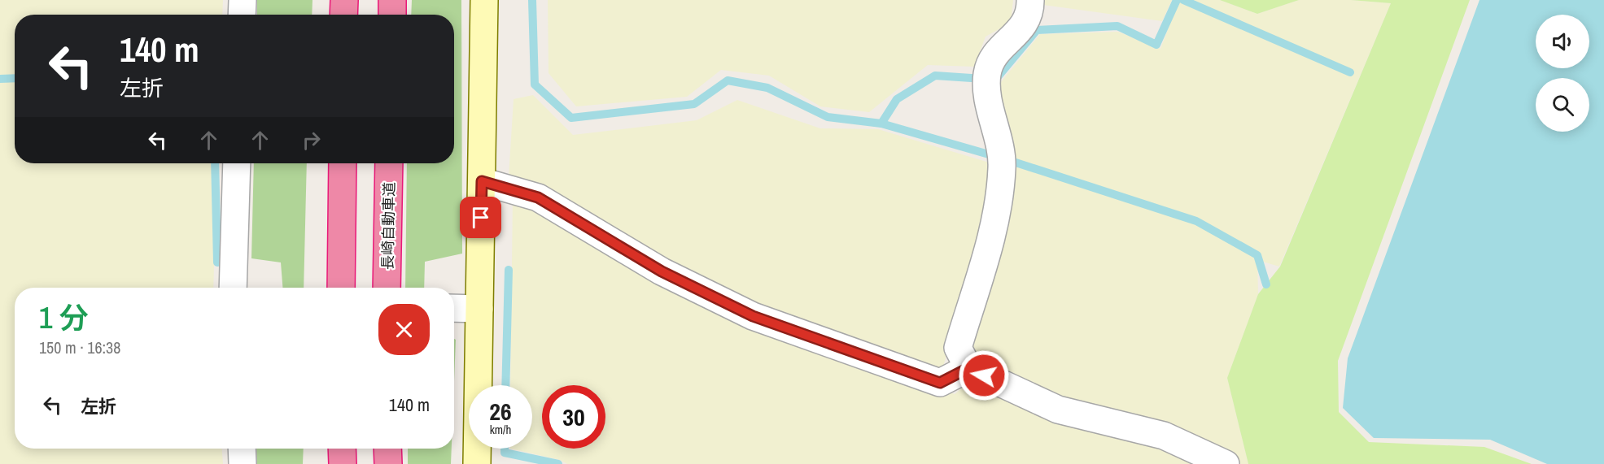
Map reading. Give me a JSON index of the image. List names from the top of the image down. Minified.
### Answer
{"streets":{"highway":["長崎自動車道"]},"page":{"turn":["140 m","左折"],"heading":["1 分","150 m · 16:38"],"list":[{"name":"左折","value":"140 m"}],"speed":"26 km/h","limit":"30"}}
